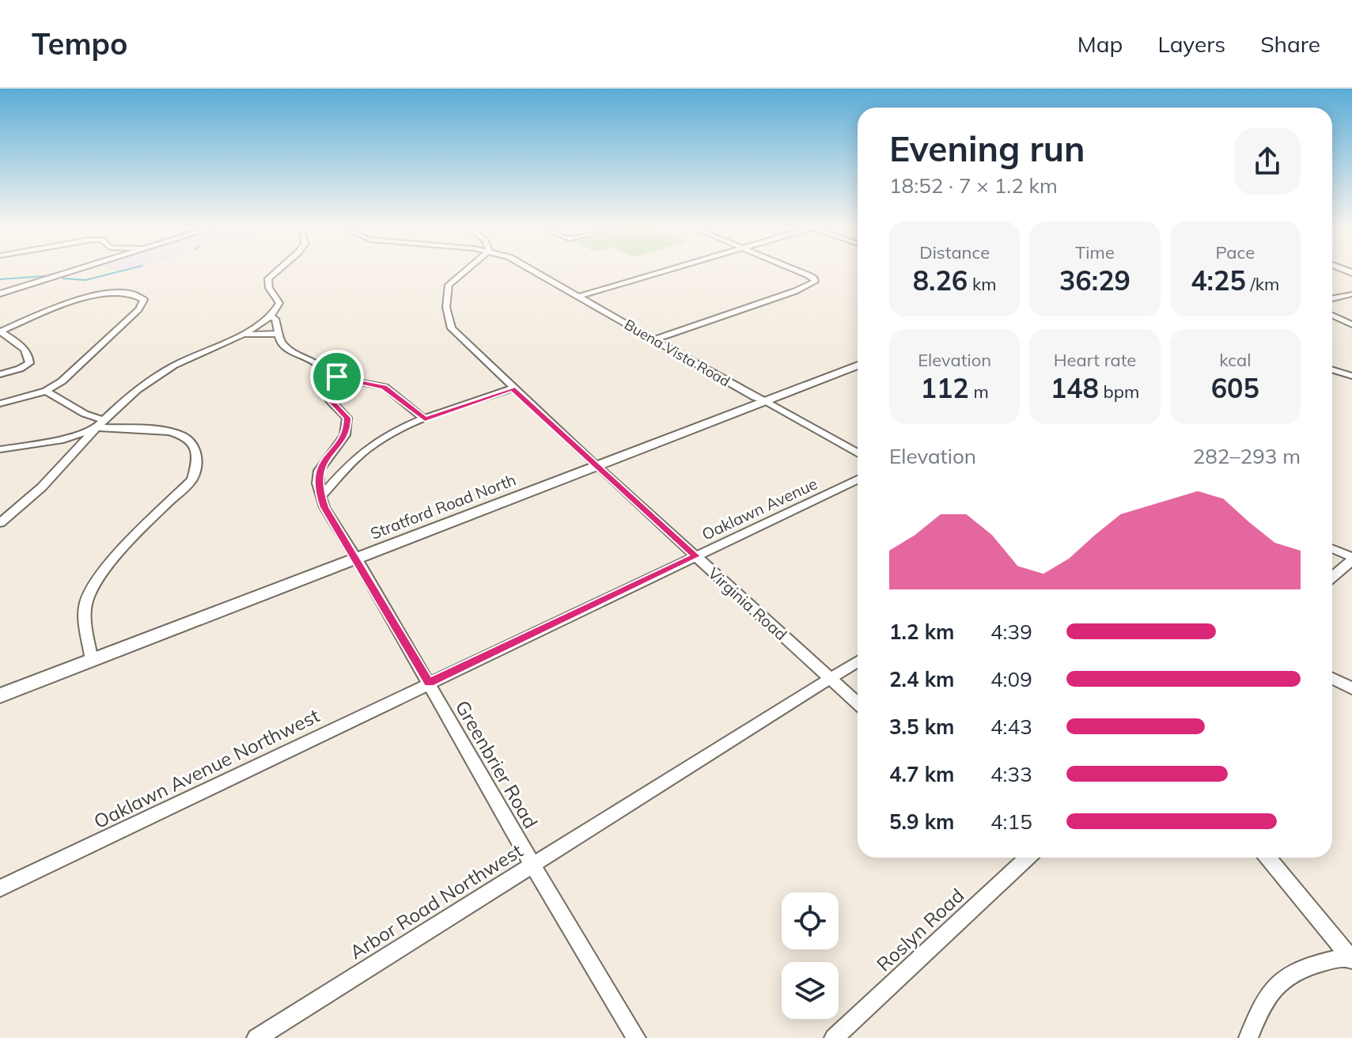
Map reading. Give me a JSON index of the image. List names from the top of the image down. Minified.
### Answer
{"streets":{"main road":["Stratford Road North"],"street":["Buena Vista Road","Oaklawn Avenue","Virginia Road","Greenbrier Road","Oaklawn Avenue Northwest","Arbor Road Northwest","Roslyn Road"]},"crossings":[["Buena Vista Road","Stratford Road North"],["Stratford Road North","Virginia Road"],["Stratford Road North","Greenbrier Road"],["Oaklawn Avenue","Virginia Road"],["Oaklawn Avenue","Greenbrier Road"],["Oaklawn Avenue","Oaklawn Avenue Northwest"],["Virginia Road","Arbor Road Northwest"],["Greenbrier Road","Oaklawn Avenue Northwest"],["Greenbrier Road","Arbor Road Northwest"]],"page":{"header":"Tempo","nav":["Map","Layers","Share"],"heading":["Evening run","18:52 · 7 × 1.2 km"],"stats":[["Distance","8.26 km"],["Time","36:29"],["Pace","4:25 /km"],["Elevation","112 m"],["Heart rate","148 bpm"],["kcal","605"]],"chart":["Elevation","282–293 m"],"list":[{"name":"1.2 km","note":"4:39"},{"name":"2.4 km","note":"4:09"},{"name":"3.5 km","note":"4:43"},{"name":"4.7 km","note":"4:33"},{"name":"5.9 km","note":"4:15"}]}}
